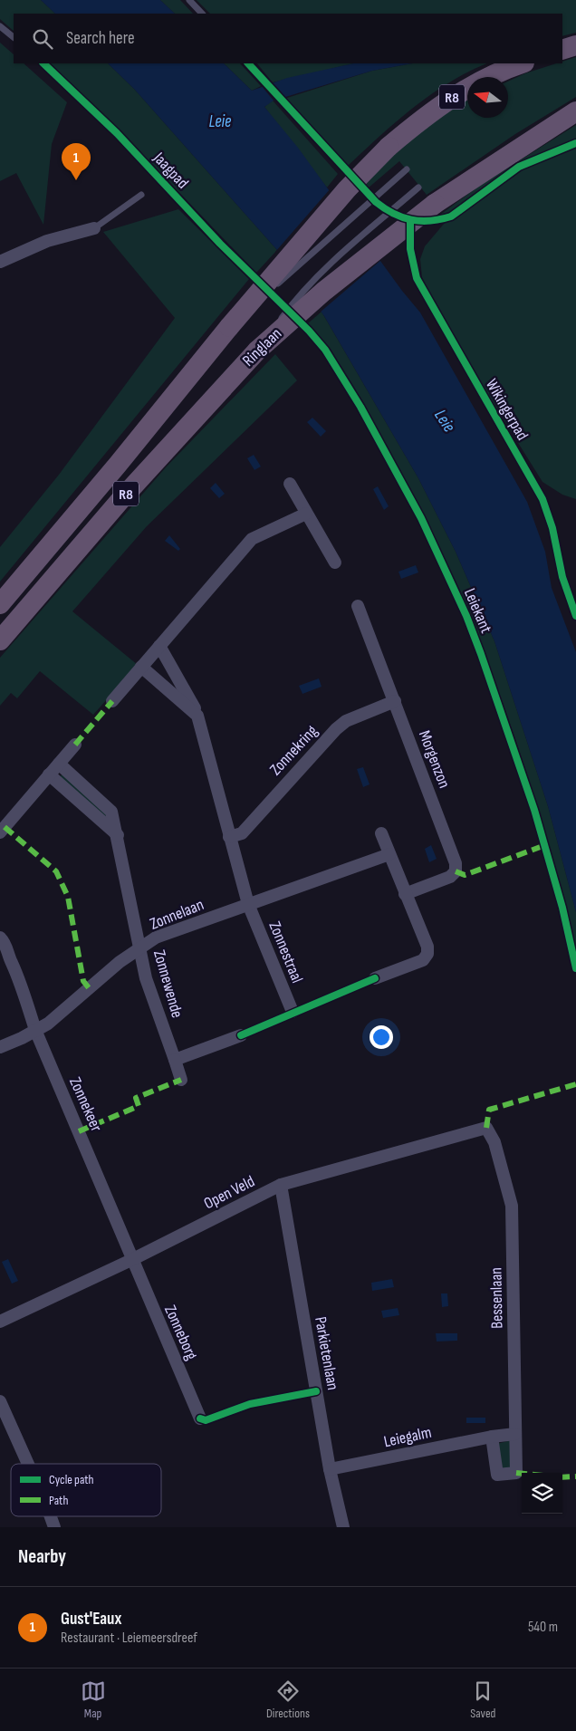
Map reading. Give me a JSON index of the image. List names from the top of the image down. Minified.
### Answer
{"streets":{"highway":["R8","Ringlaan"],"street":["Zonnekring","Morgenzon","Zonnelaan","Zonnestraal","Zonnewende","Zonnekeer","Open Veld","Bessenlaan","Zonneborg","Parkietenlaan","Leiegalm"],"lane":["Jaagpad","Wikingerpad","Leiekant"]},"crossings":[["Jaagpad","Leiekant"],["Zonnekring","Morgenzon"],["Zonnelaan","Zonnestraal"],["Zonnelaan","Zonnewende"],["Zonnelaan","Zonnekeer"],["Zonnekeer","Open Veld"],["Zonnekeer","Zonneborg"],["Open Veld","Bessenlaan"],["Open Veld","Zonneborg"],["Open Veld","Parkietenlaan"],["Bessenlaan","Leiegalm"],["Parkietenlaan","Leiegalm"]],"water":["Leie"],"legend":["Cycle path","Path"],"north":"left","page":{"search":"Search here","pins":"1","heading":"Nearby","list":[{"mark":"1","name":"Gust'Eaux","note":"Restaurant · Leiemeersdreef","value":"540 m"}],"nav":["Map","Directions","Saved"]}}
